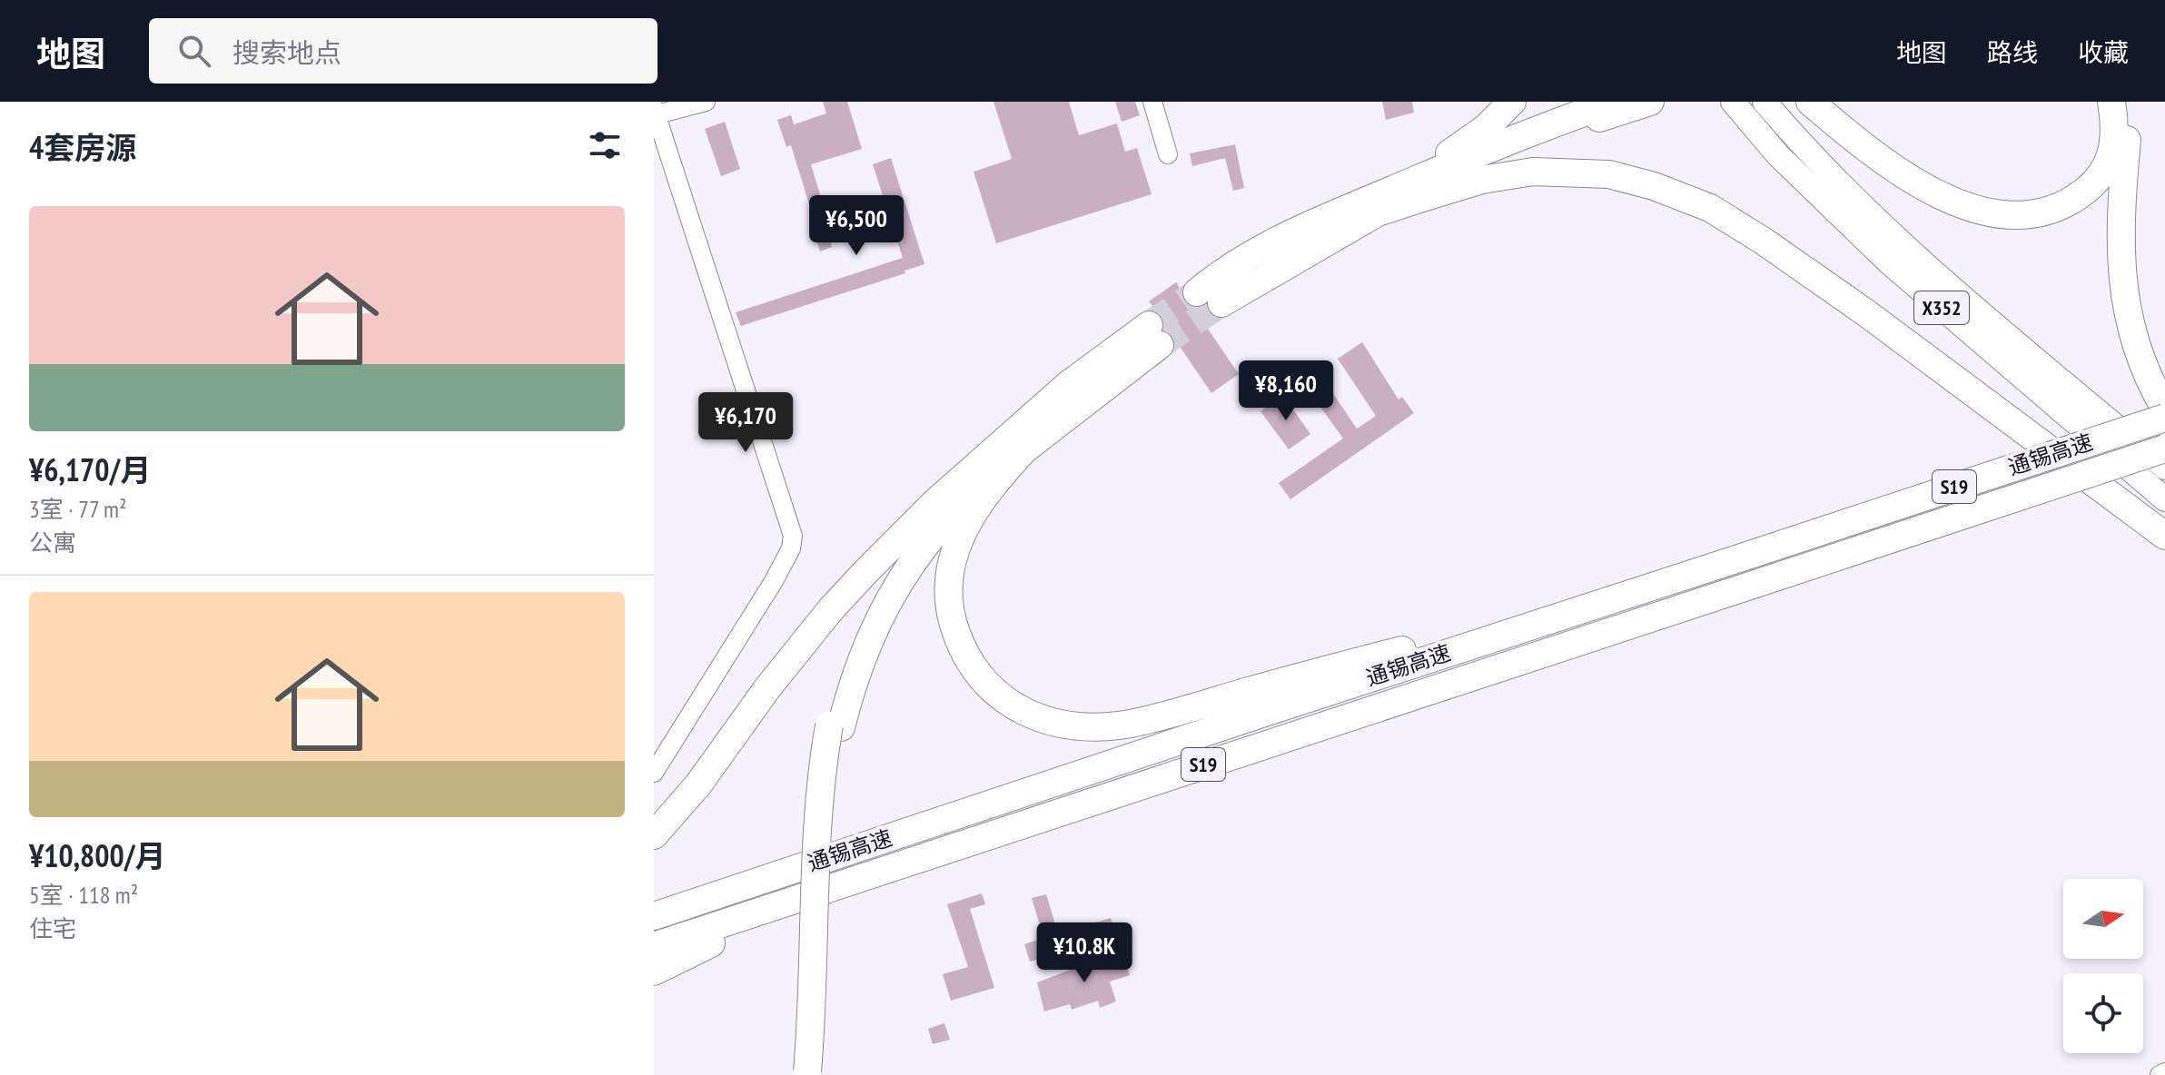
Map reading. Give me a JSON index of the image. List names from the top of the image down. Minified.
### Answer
{"streets":{"highway":["通锡高速","S19"],"main road":["X352"]},"north":"right","page":{"header":"地图","search":"搜索地点","nav":["地图","路线","收藏"],"heading":"4套房源","list":[{"name":"¥6,170/月","note":"3室 · 77 m² · 公寓"},{"name":"¥10,800/月","note":"5室 · 118 m² · 住宅"}],"price":["¥6,500","¥8,160","¥6,170","¥10.8K"]}}
